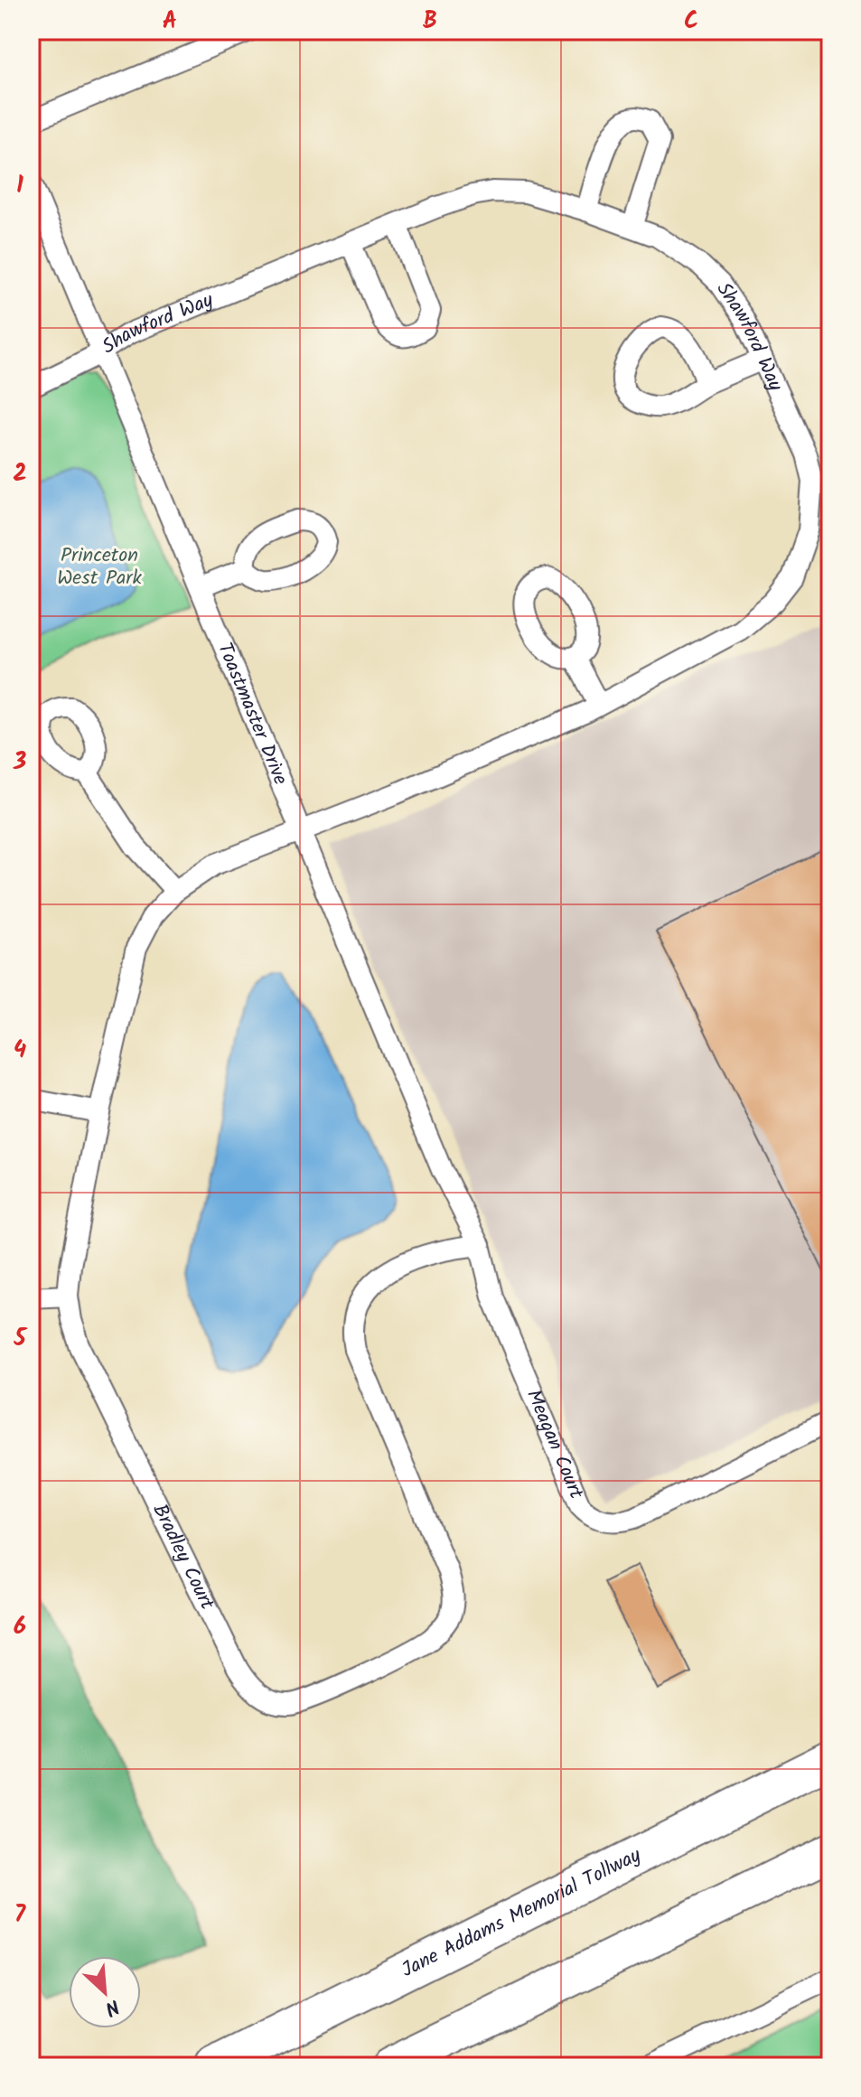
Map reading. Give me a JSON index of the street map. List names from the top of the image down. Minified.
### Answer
{"streets":{"highway":["Jane Addams Memorial Tollway"],"street":["Shawford Way","Toastmaster Drive","Meagan Court","Bradley Court"]},"crossings":[["Shawford Way","Toastmaster Drive"],["Shawford Way","Bradley Court"],["Toastmaster Drive","Meagan Court"],["Toastmaster Drive","Bradley Court"],["Meagan Court","Bradley Court"]],"parks":["Princeton West Park"],"north":"bottom right","grid":{"columns":["A","B","C"],"rows":["1","2","3","4","5","6","7"]}}
